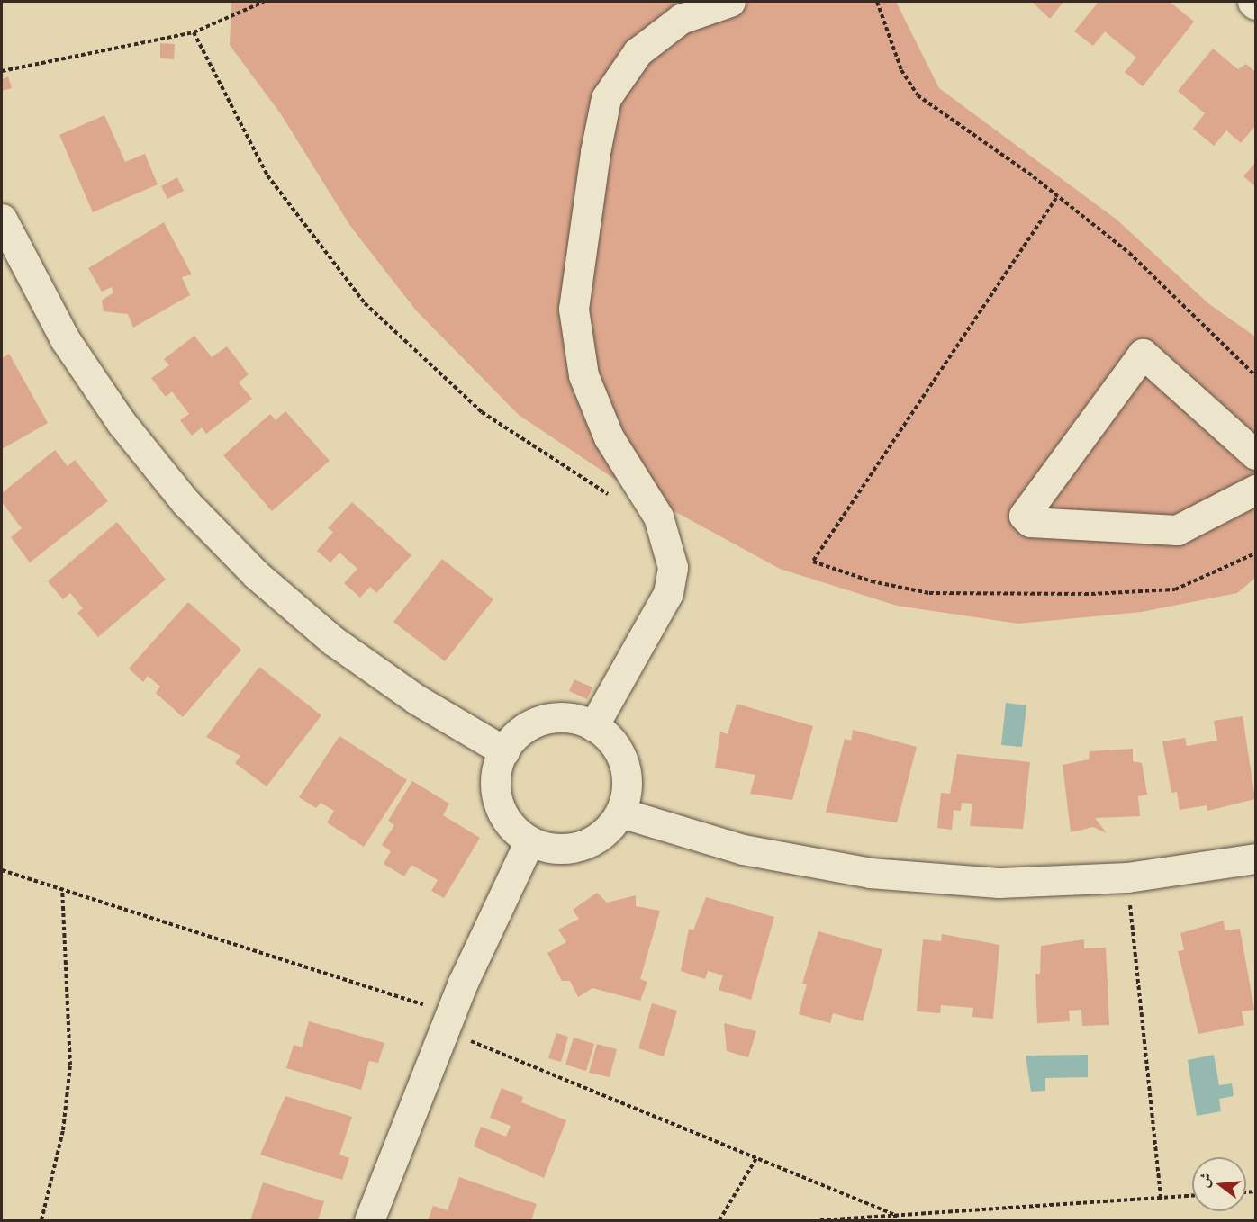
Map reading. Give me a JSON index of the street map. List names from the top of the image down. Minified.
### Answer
{"north":"left"}
